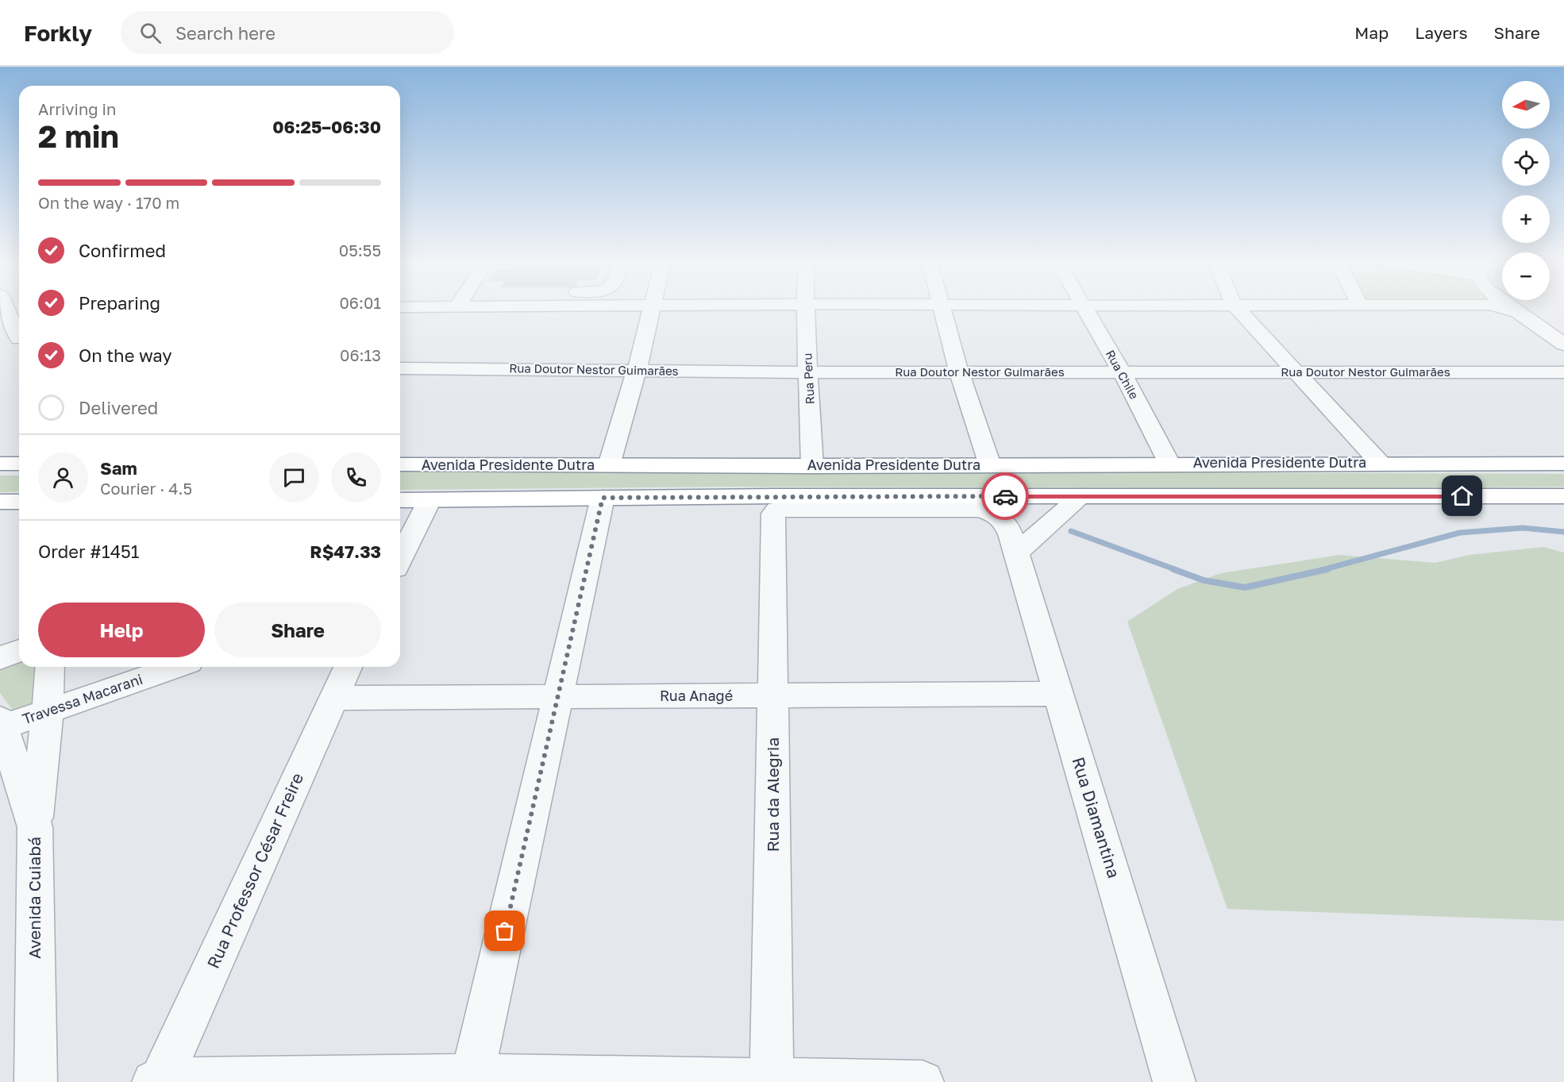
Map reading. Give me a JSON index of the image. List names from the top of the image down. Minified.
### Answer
{"streets":{"highway":["Avenida Presidente Dutra"],"street":["Rua Doutor Nestor Guimarães","Rua Chile","Rua Peru","Rua Anagé","Travessa Macarani","Rua da Alegria","Rua Diamantina","Rua Professor César Freire","Avenida Cuiabá"]},"crossings":[["Rua Doutor Nestor Guimarães","Rua Chile"],["Rua Doutor Nestor Guimarães","Rua Peru"],["Rua Chile","Avenida Presidente Dutra"],["Rua Peru","Avenida Presidente Dutra"],["Rua Anagé","Rua da Alegria"],["Rua Anagé","Rua Diamantina"],["Rua Anagé","Rua Professor César Freire"],["Travessa Macarani","Avenida Cuiabá"],["Rua da Alegria","Rua Diamantina"]],"north":"left","page":{"header":"Forkly","search":"Search here","nav":["Map","Layers","Share"],"map_buttons":["+","−"],"heading":["2 min","Arriving in","06:25–06:30"],"panel":["Sam","Courier · 4.5","Order #1451","R$47.33"],"bar":"On the way · 170 m","list":[["Confirmed","05:55"],["Preparing","06:01"],["On the way","06:13"],"Delivered"],"buttons":["Help","Share"]}}
